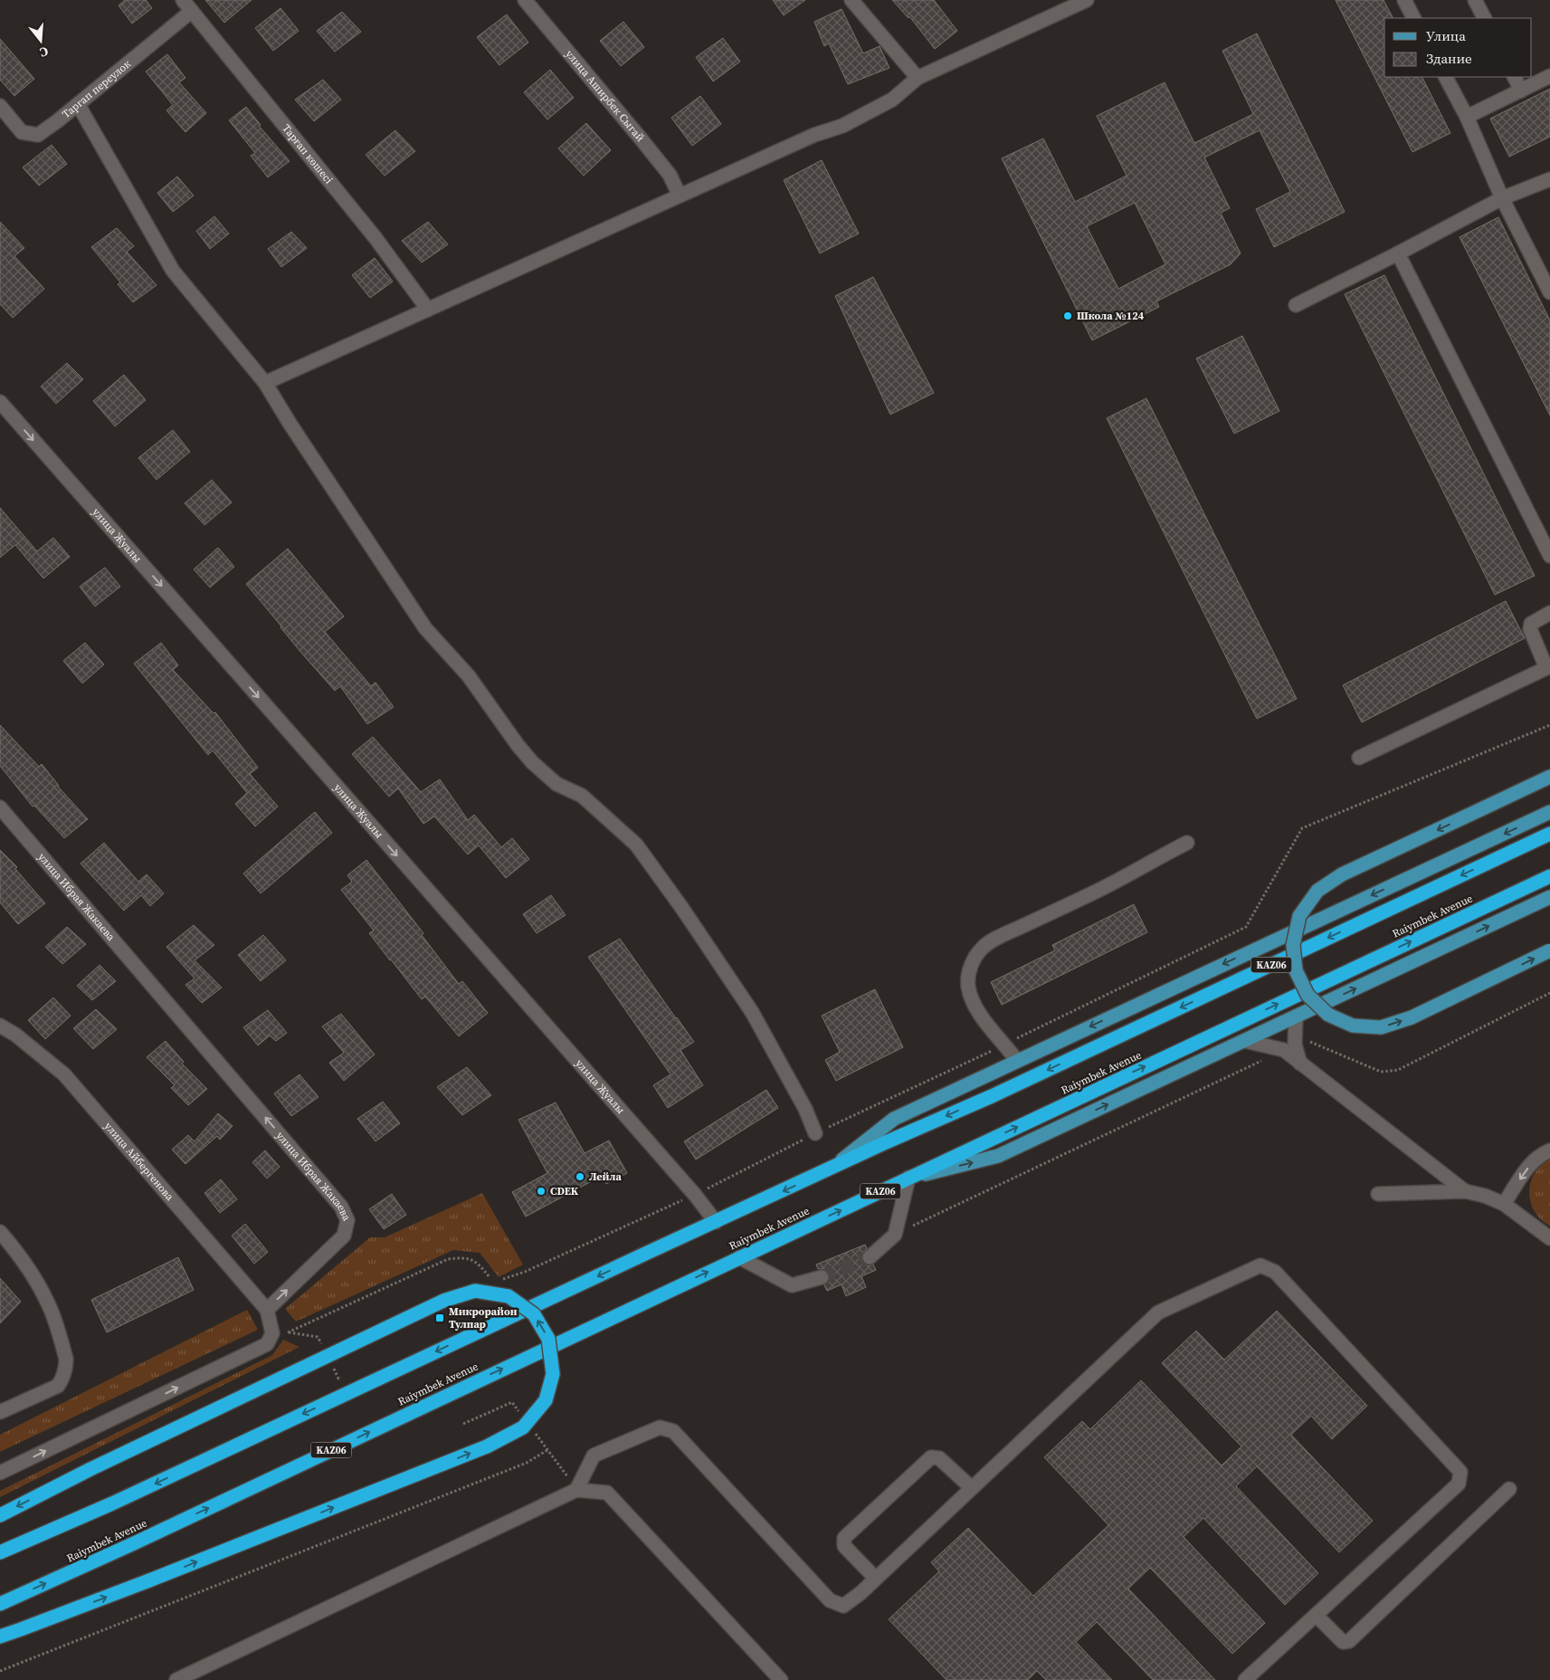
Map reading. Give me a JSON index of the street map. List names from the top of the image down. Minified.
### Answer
{"streets":{"highway":["Raiymbek Avenue","KАZ06"],"street":["Таргап переулок","улица Аширбек Сыгай","Тарғап көшесі","улица Жуалы","улица Ибрая Жакаева","улица Айбергенова"]},"crossings":[["Таргап переулок","Тарғап көшесі"],["улица Жуалы","KАZ06"],["улица Ибрая Жакаева","улица Айбергенова"]],"one_way":["улица Жуалы","улица Ибрая Жакаева"],"places":{"other":["Школа №124","Лейла","CDEK"],"transit":["Микрорайон Тулпар"]},"legend":["Улица","Здание"],"north":"bottom"}
